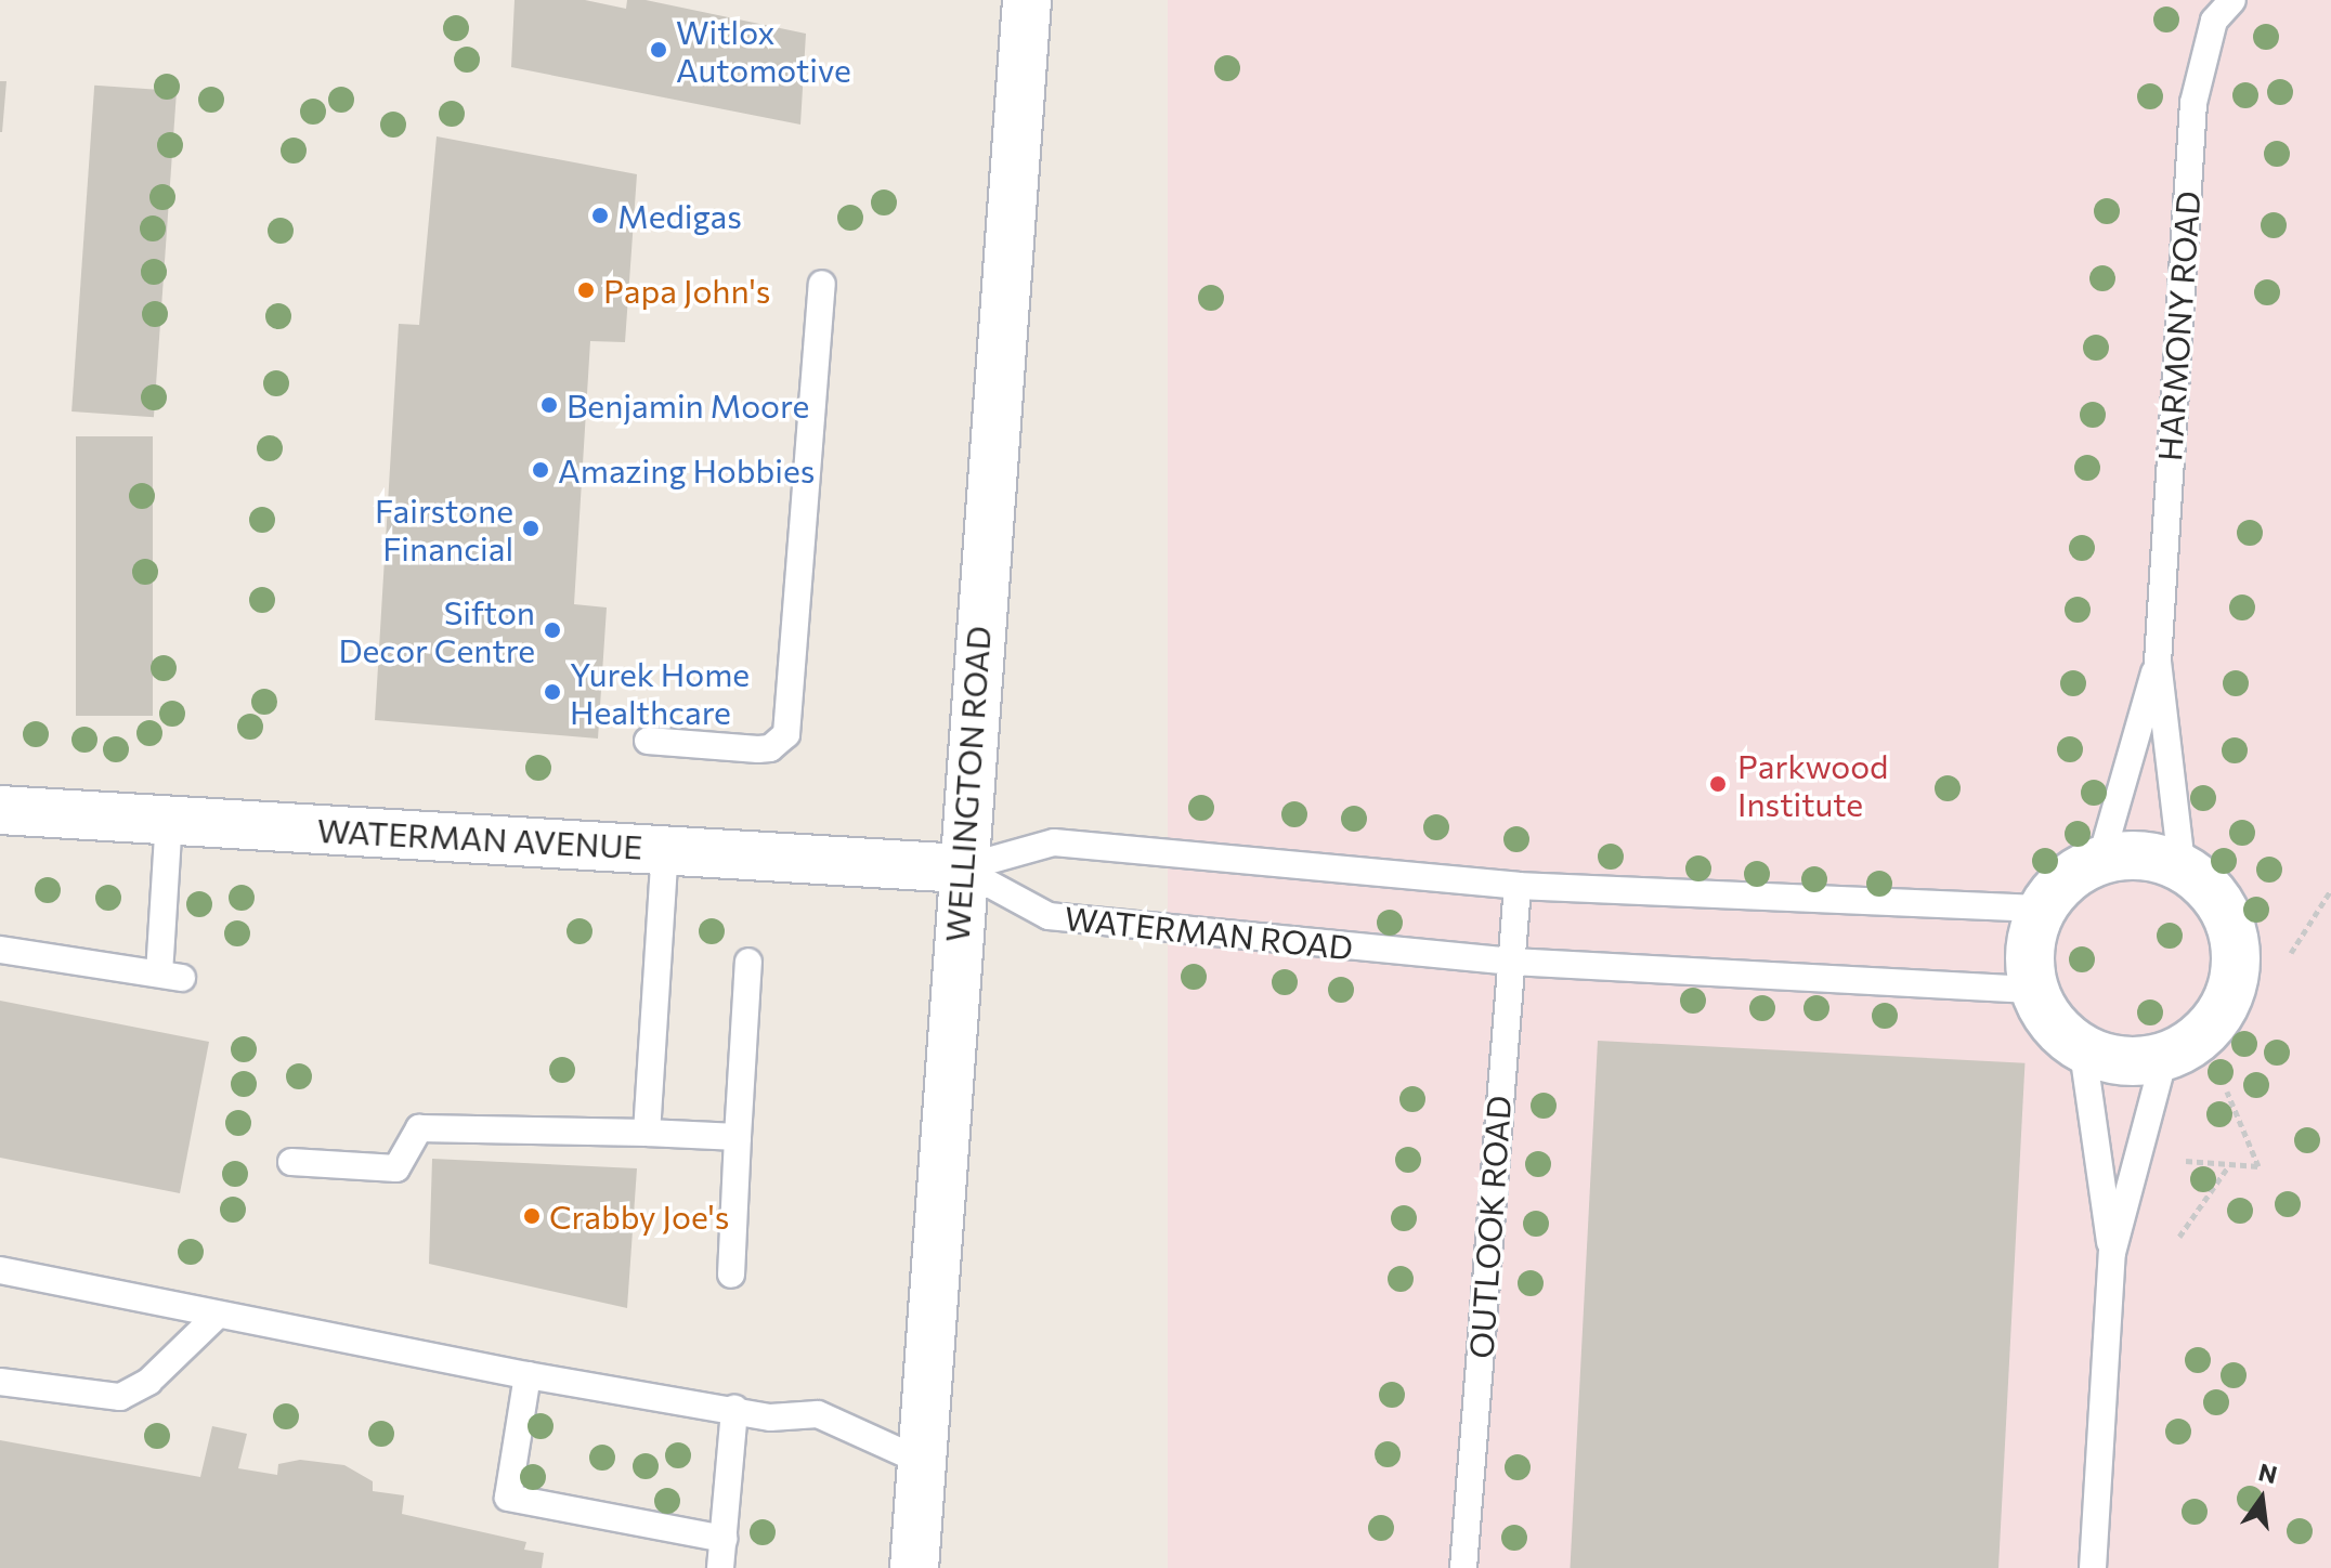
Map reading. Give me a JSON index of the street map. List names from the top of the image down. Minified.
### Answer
{"streets":{"street":["WELLINGTON ROAD","WATERMAN AVENUE"],"lane":["HARMONY ROAD","WATERMAN ROAD","OUTLOOK ROAD"]},"crossings":[["HARMONY ROAD","WATERMAN ROAD"],["WELLINGTON ROAD","WATERMAN AVENUE"],["WELLINGTON ROAD","WATERMAN ROAD"],["WATERMAN AVENUE","WATERMAN ROAD"],["WATERMAN ROAD","OUTLOOK ROAD"]],"places":["Witlox Automotive","Medigas","Papa John's","Benjamin Moore","Amazing Hobbies","Fairstone Financial","Sifton Decor Centre","Yurek Home Healthcare","Parkwood Institute","Crabby Joe's"],"north":"top"}
